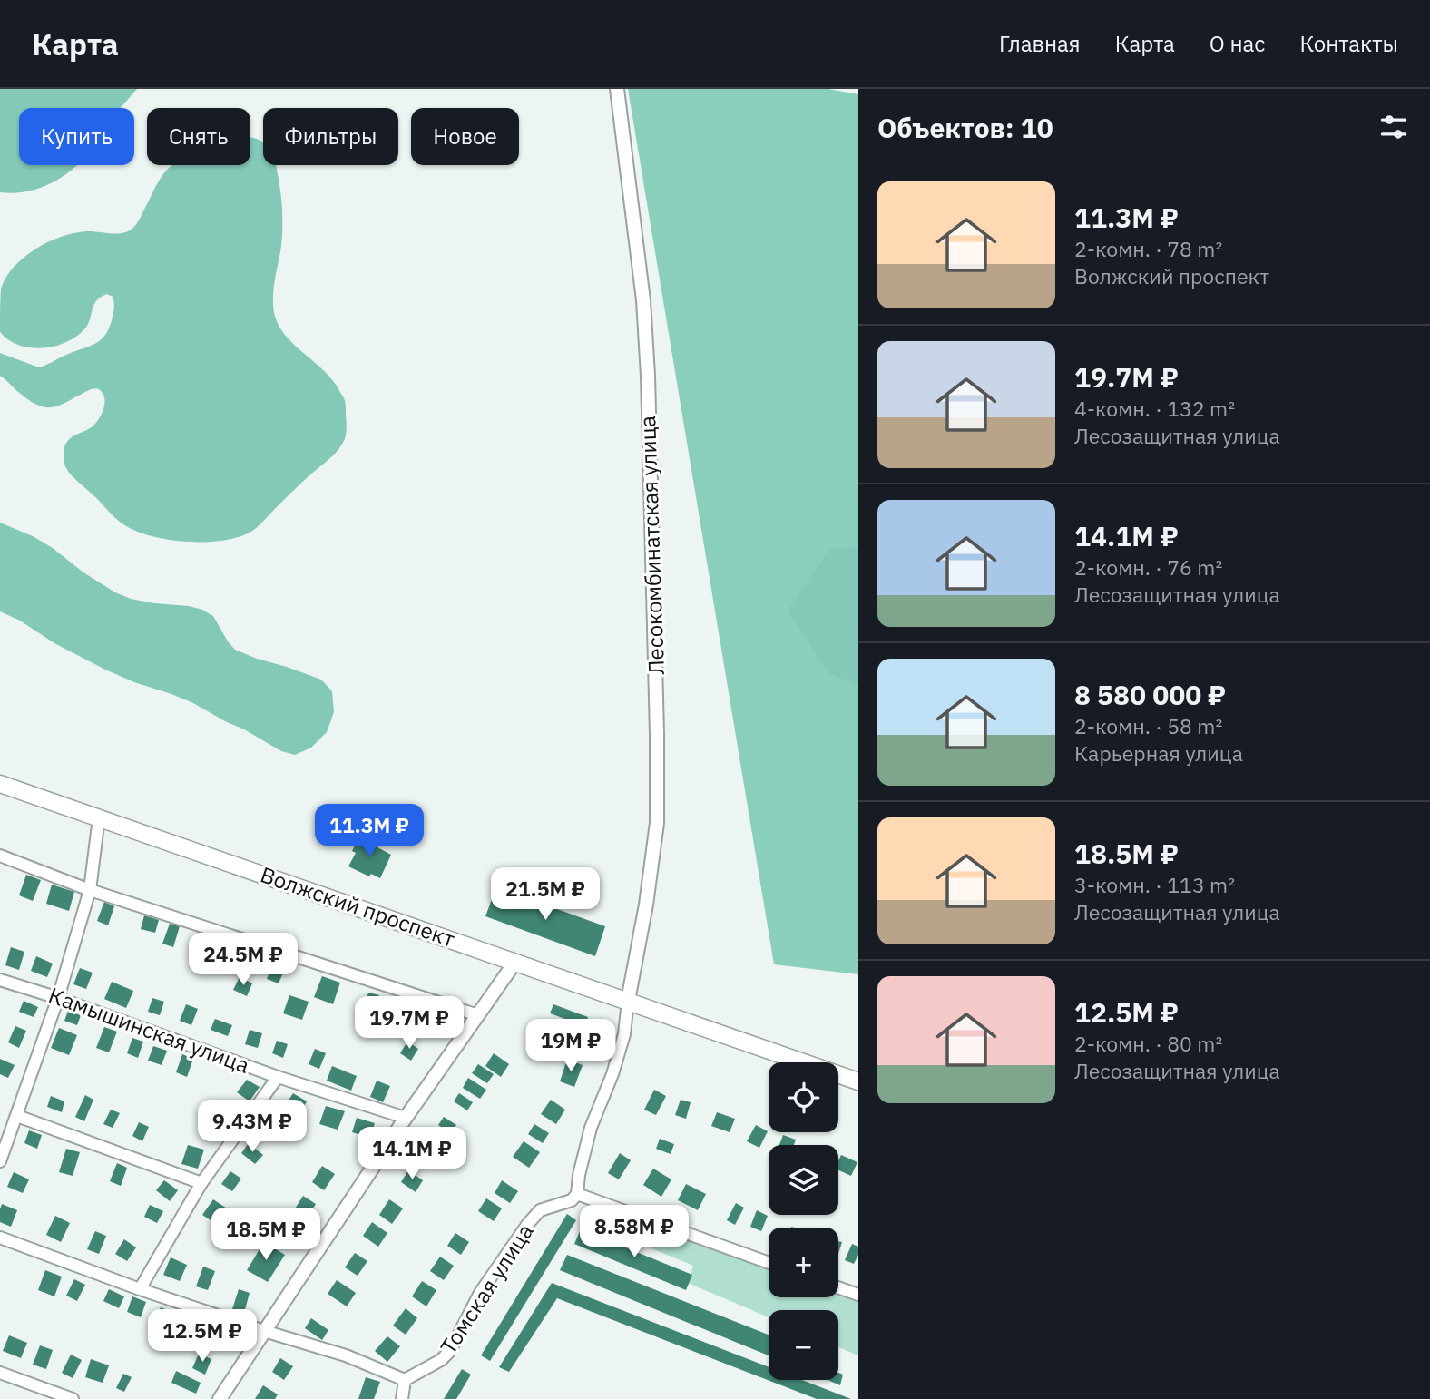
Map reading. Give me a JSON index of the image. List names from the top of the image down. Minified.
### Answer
{"streets":{"main road":["Волжский проспект"],"street":["Лесокомбинатская улица","Камышинская улица","Томская улица"]},"crossings":[["Лесокомбинатская улица","Волжский проспект"]],"page":{"header":"Карта","nav":["Главная","Карта","О нас","Контакты"],"heading":"Объектов: 10","chip":["Купить","Снять","Фильтры","Новое"],"list":[{"name":"11.3M ₽","note":"2-комн. · 78 m² · Волжский проспект"},{"name":"19.7M ₽","note":"4-комн. · 132 m² · Лесозащитная улица"},{"name":"14.1M ₽","note":"2-комн. · 76 m² · Лесозащитная улица"},{"name":"8 580 000 ₽","note":"2-комн. · 58 m² · Карьерная улица"},{"name":"18.5M ₽","note":"3-комн. · 113 m² · Лесозащитная улица"},{"name":"12.5M ₽","note":"2-комн. · 80 m² · Лесозащитная улица"}],"price":["11.3M ₽","21.5M ₽","24.5M ₽","19.7M ₽","19M ₽","9.43M ₽","14.1M ₽","8.58M ₽","18.5M ₽","12.5M ₽"],"map_buttons":["+","−"]}}
